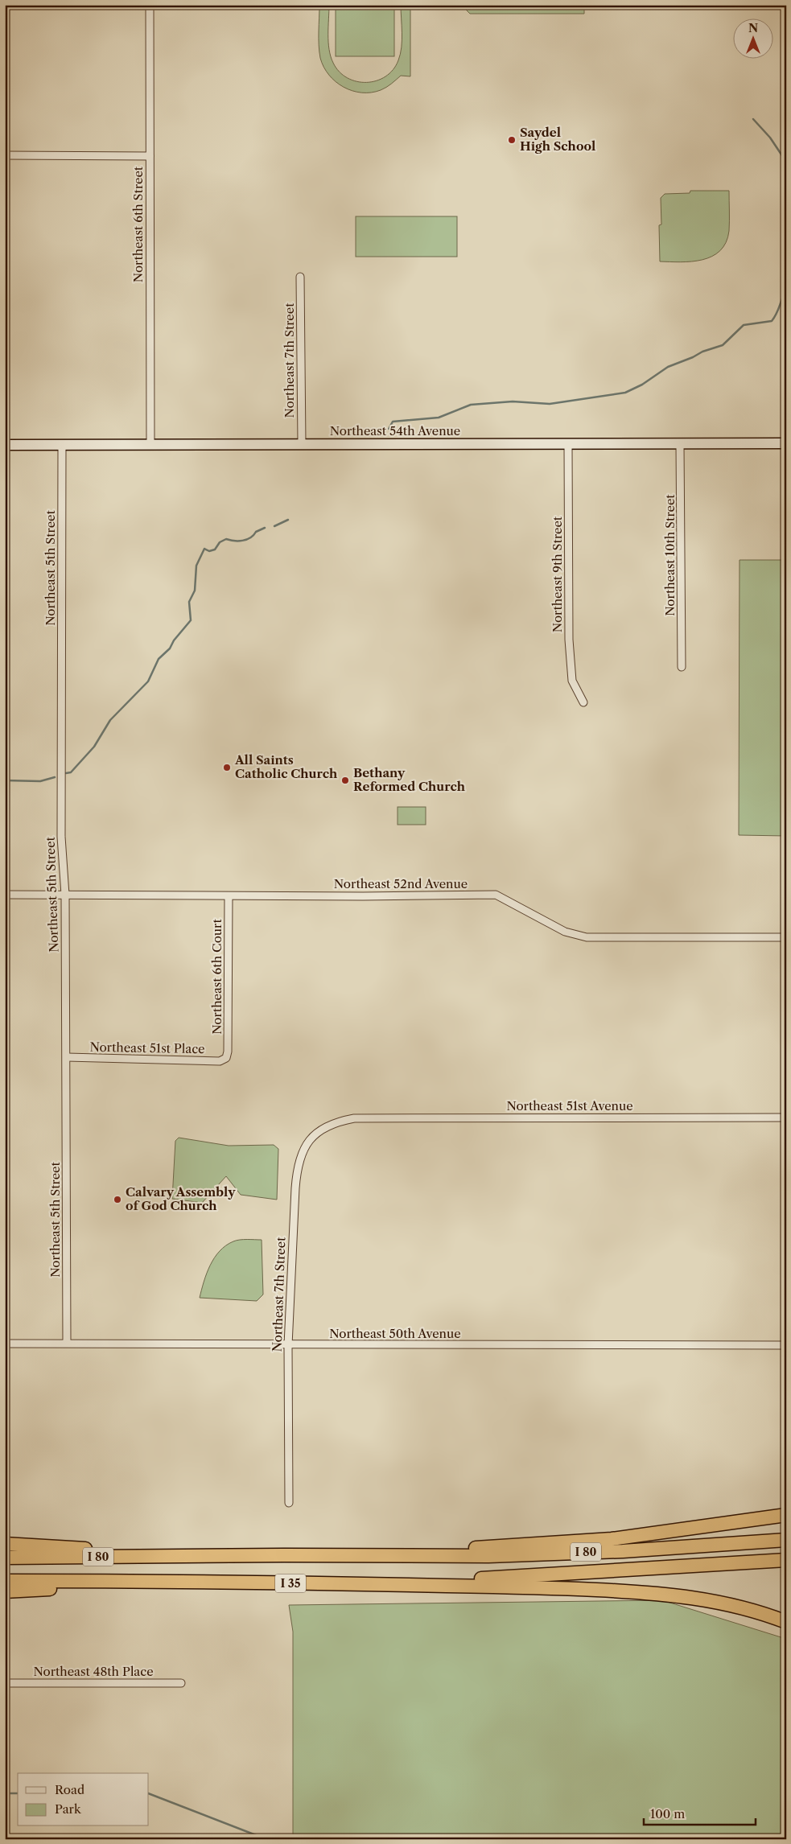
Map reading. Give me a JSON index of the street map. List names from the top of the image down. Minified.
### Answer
{"streets":{"highway":["I 80","I 35"],"main road":["Northeast 54th Avenue"],"street":["Northeast 6th Street","Northeast 7th Street","Northeast 10th Street","Northeast 5th Street","Northeast 9th Street","Northeast 52nd Avenue","Northeast 6th Court","Northeast 51st Place","Northeast 51st Avenue","Northeast 50th Avenue","Northeast 48th Place"]},"crossings":[["Northeast 6th Street","Northeast 54th Avenue"],["Northeast 7th Street","Northeast 54th Avenue"],["Northeast 7th Street","Northeast 51st Avenue"],["Northeast 7th Street","Northeast 50th Avenue"],["Northeast 54th Avenue","Northeast 10th Street"],["Northeast 54th Avenue","Northeast 5th Street"],["Northeast 54th Avenue","Northeast 9th Street"],["Northeast 5th Street","Northeast 52nd Avenue"],["Northeast 5th Street","Northeast 51st Place"],["Northeast 5th Street","Northeast 50th Avenue"],["Northeast 52nd Avenue","Northeast 6th Court"],["Northeast 6th Court","Northeast 51st Place"]],"places":["Saydel High School","All Saints Catholic Church","Bethany Reformed Church","Calvary Assembly of God Church"],"legend":["Road","Park"],"scale_bar":"100 m","north":"top"}
